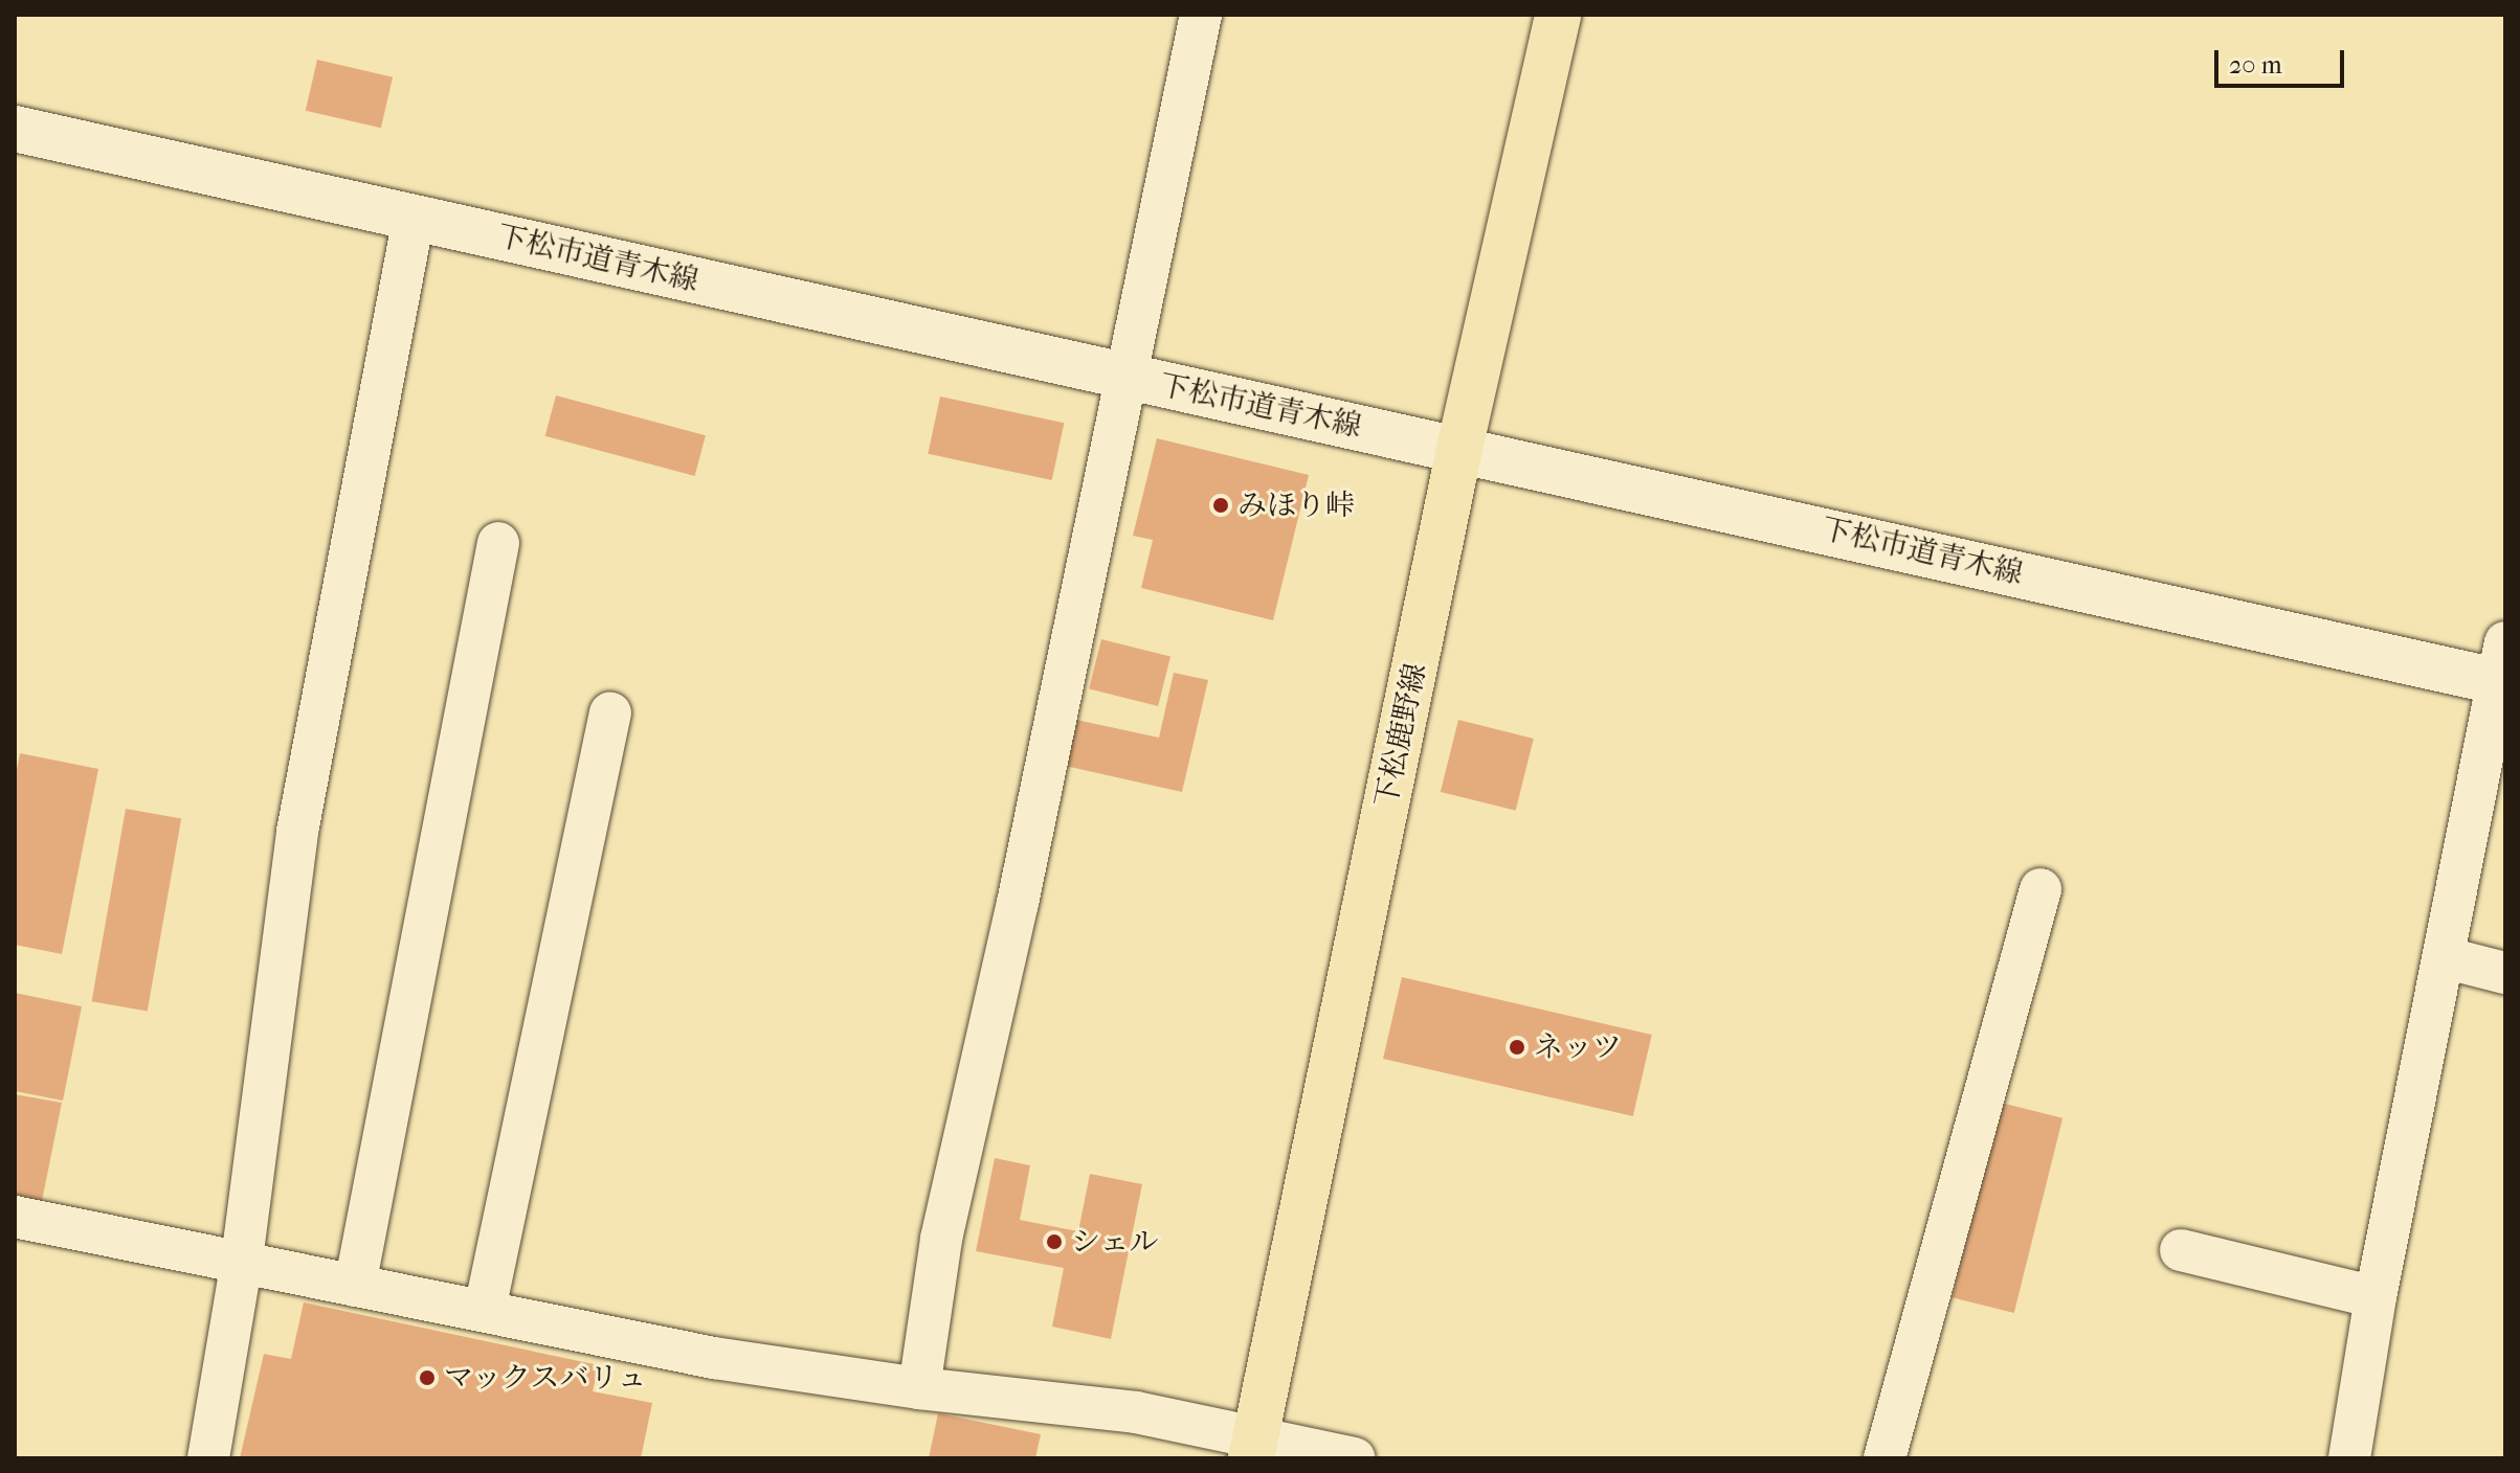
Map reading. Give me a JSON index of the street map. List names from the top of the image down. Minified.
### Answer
{"streets":{"main road":["下松鹿野線"],"street":["下松市道青木線"]},"crossings":[["下松市道青木線","下松鹿野線"]],"places":["みほり峠","ネッツ","シェル","マックスバリュ"],"scale_bar":"20 m"}
